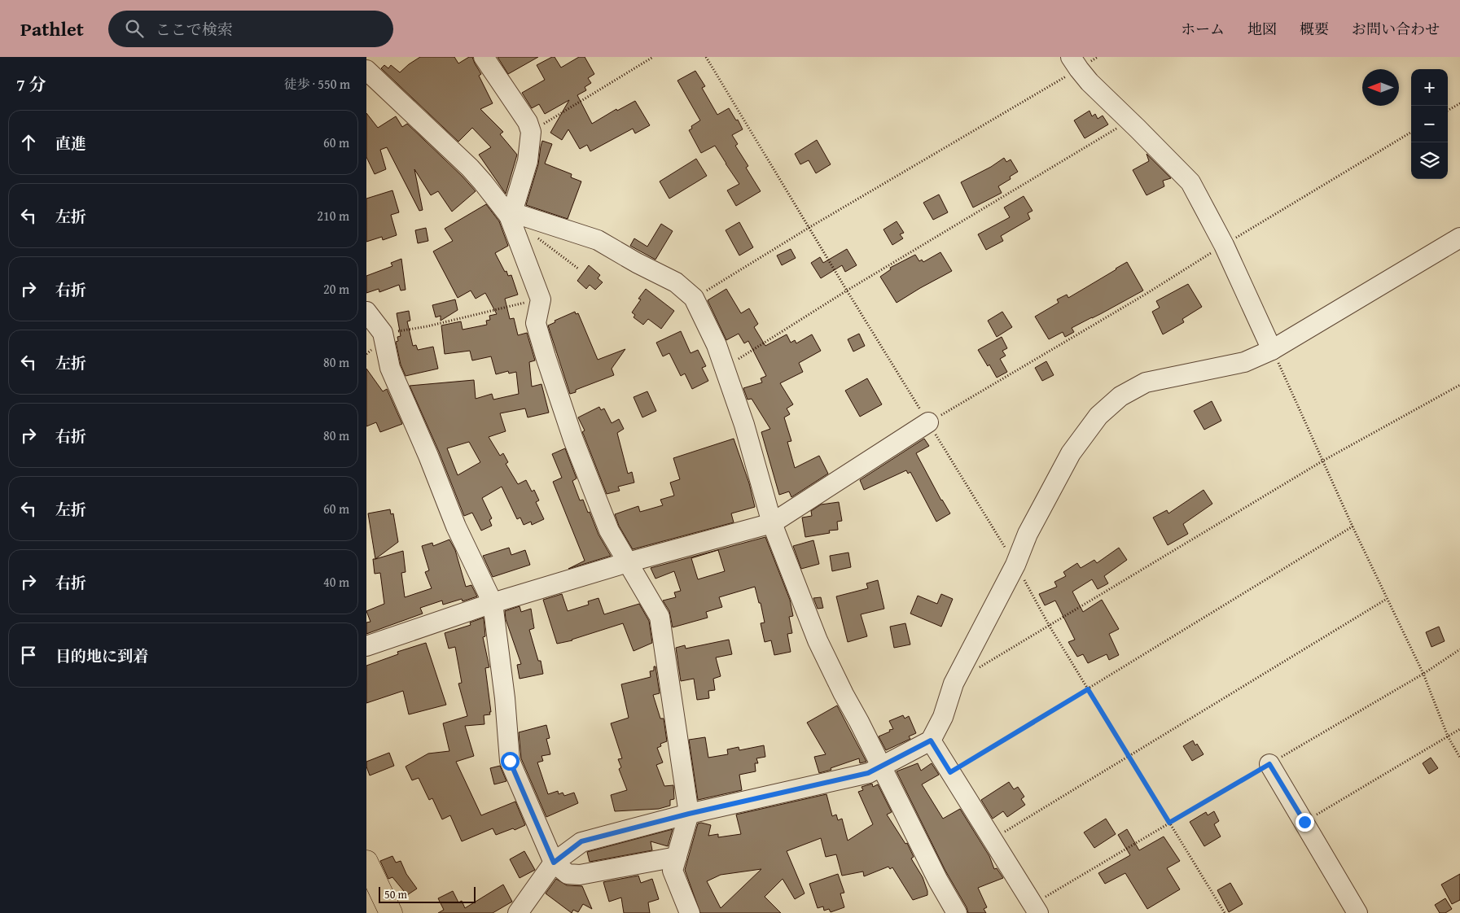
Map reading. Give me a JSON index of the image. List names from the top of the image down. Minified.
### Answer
{"scale_bar":"50 m","north":"left","page":{"header":"Pathlet","search":"ここで検索","nav":["ホーム","地図","概要","お問い合わせ"],"heading":["7 分","徒歩 · 550 m"],"map_buttons":["+","−"],"list":[["直進","60 m"],["左折","210 m"],["右折","20 m"],["左折","80 m"],["右折","80 m"],["左折","60 m"],["右折","40 m"],"目的地に到着"],"scale":"50 m"}}
